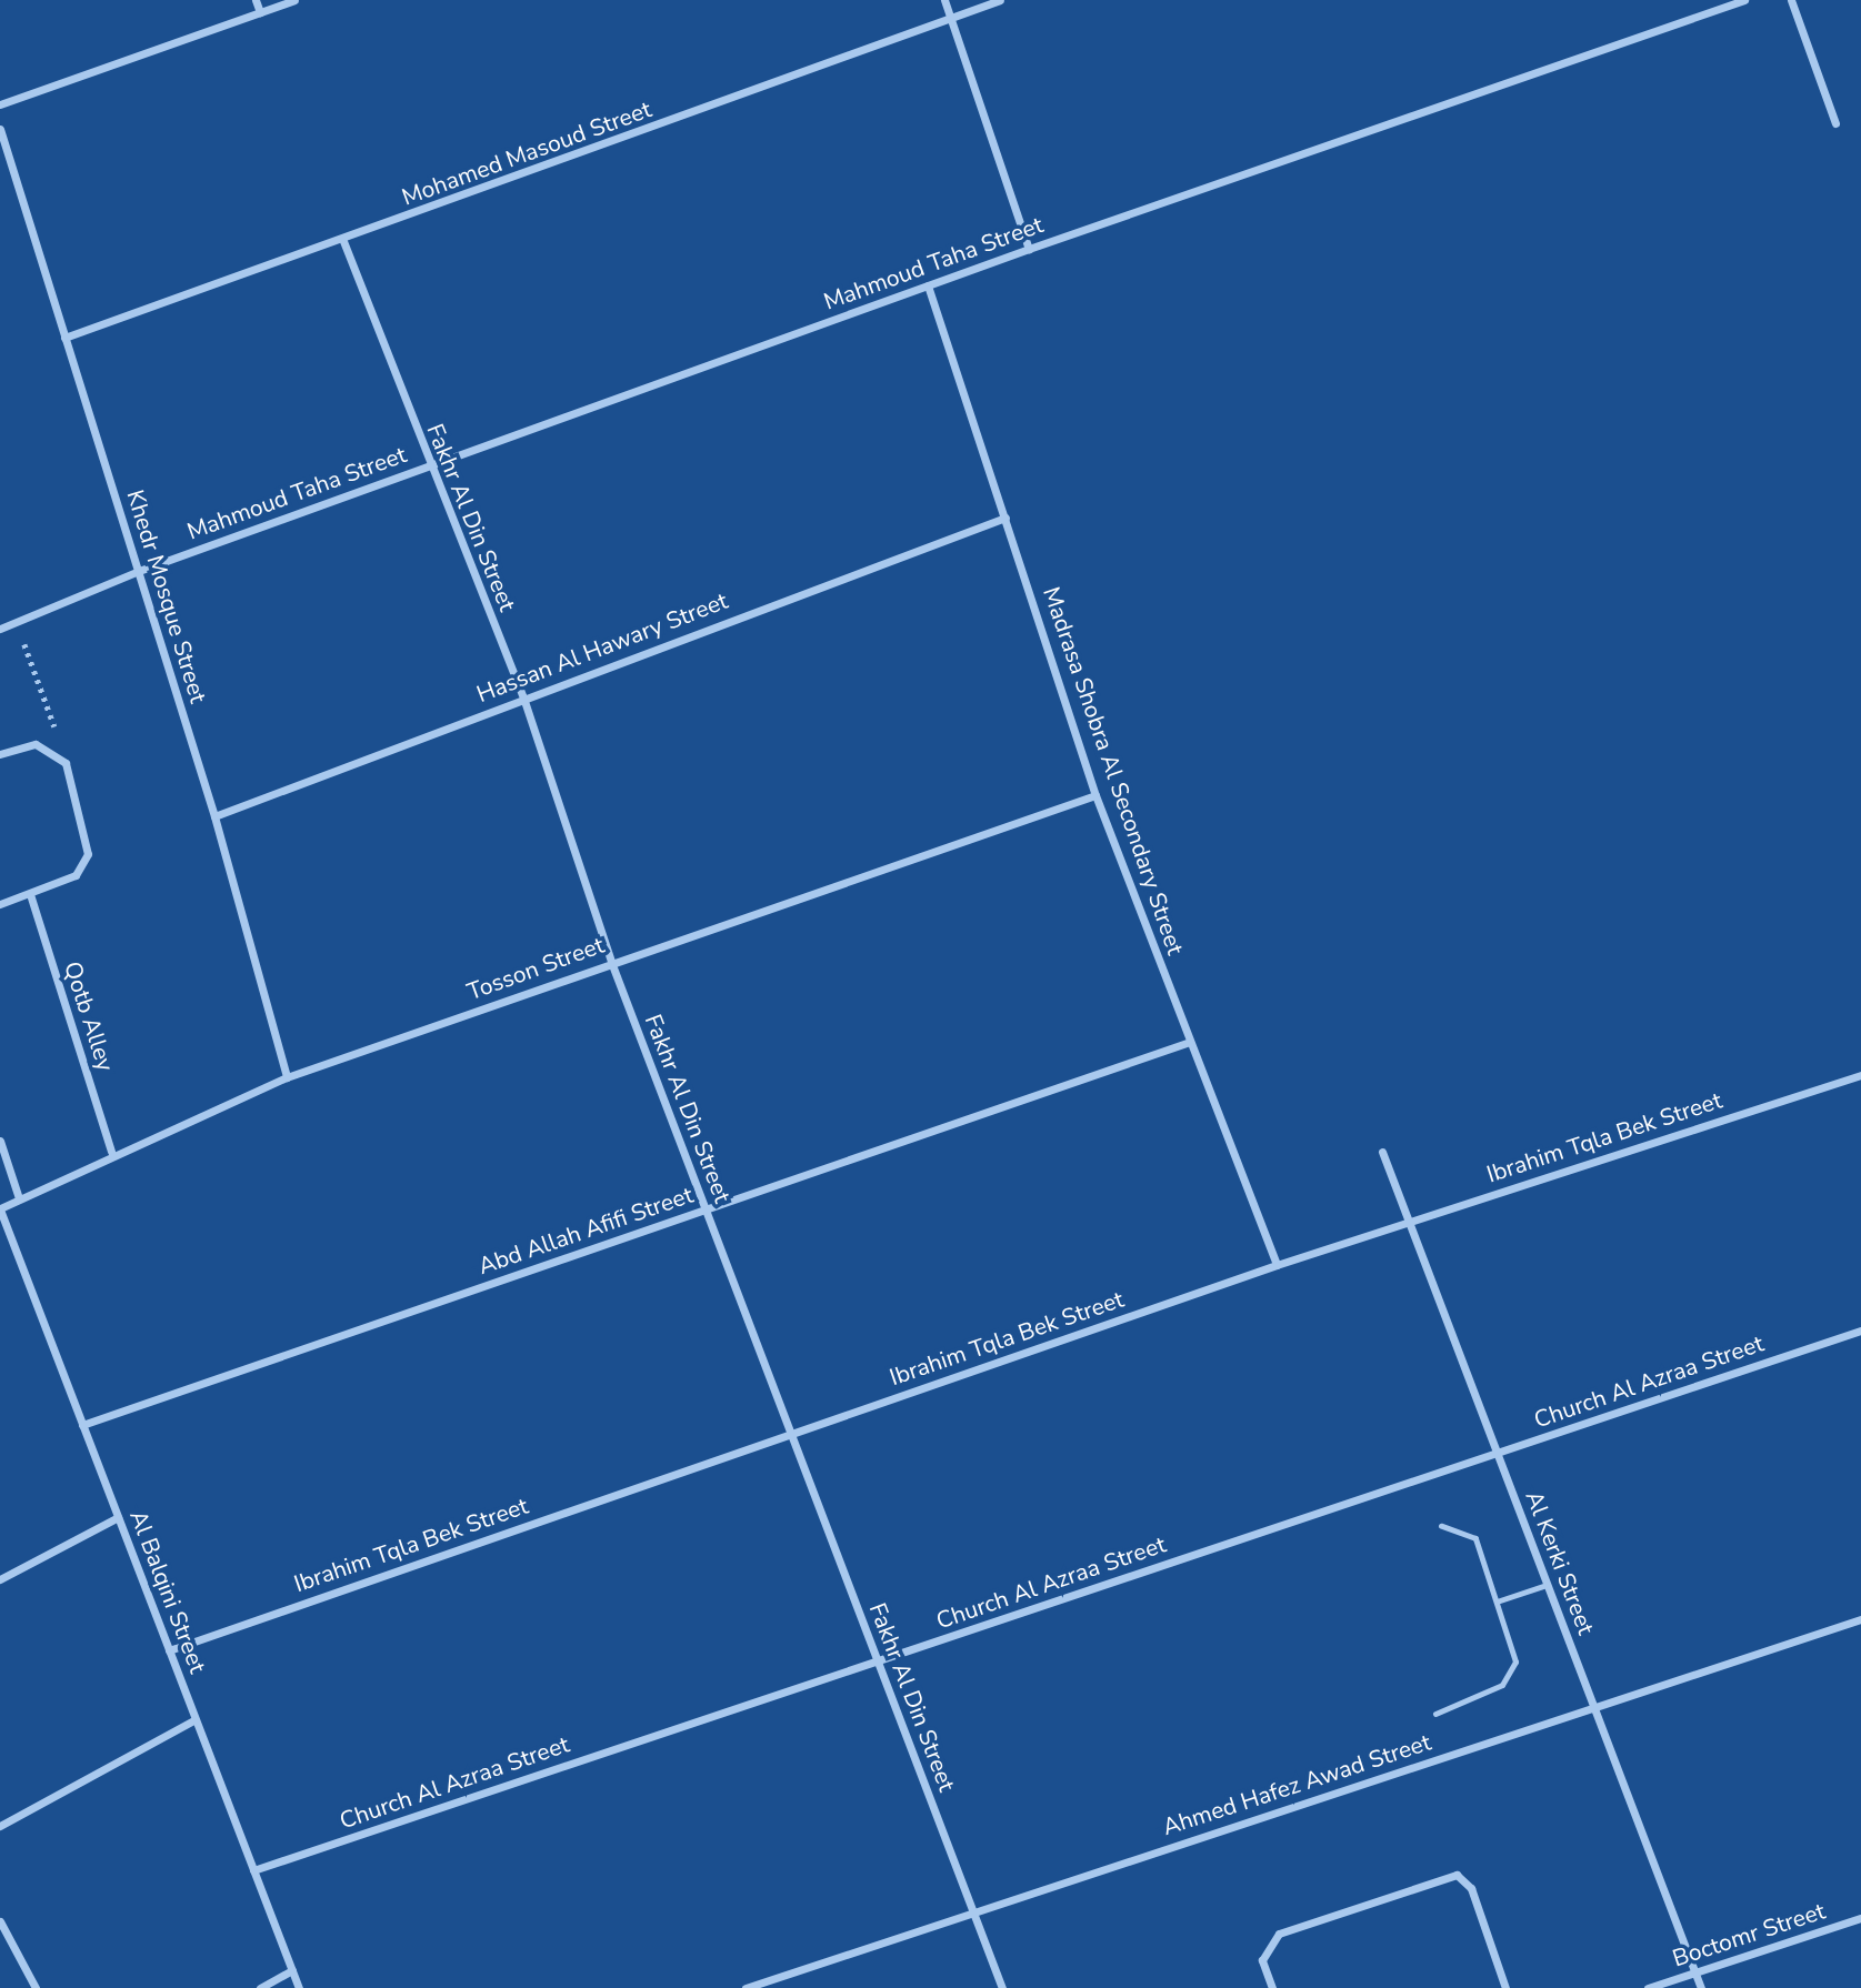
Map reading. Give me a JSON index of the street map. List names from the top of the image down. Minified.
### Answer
{"streets":{"street":["Mohamed Masoud Street","Mahmoud Taha Street","Fakhr Al Din Street","Khedr Mosque Street","Hassan Al Hawary Street","Madrasa Shobra Al Secondary Street","Tosson Street","Qotb Alley","Ibrahim Tqla Bek Street","Abd Allah Afifi Street","Church Al Azraa Street","Al Kerki Street","Al Balqini Street","Ahmed Hafez Awad Street","Boctomr Street"]},"crossings":[["Mohamed Masoud Street","Fakhr Al Din Street"],["Mohamed Masoud Street","Khedr Mosque Street"],["Mahmoud Taha Street","Fakhr Al Din Street"],["Mahmoud Taha Street","Khedr Mosque Street"],["Mahmoud Taha Street","Madrasa Shobra Al Secondary Street"],["Fakhr Al Din Street","Hassan Al Hawary Street"],["Fakhr Al Din Street","Tosson Street"],["Fakhr Al Din Street","Ibrahim Tqla Bek Street"],["Fakhr Al Din Street","Abd Allah Afifi Street"],["Fakhr Al Din Street","Church Al Azraa Street"],["Fakhr Al Din Street","Ahmed Hafez Awad Street"],["Khedr Mosque Street","Hassan Al Hawary Street"],["Khedr Mosque Street","Tosson Street"],["Hassan Al Hawary Street","Madrasa Shobra Al Secondary Street"],["Madrasa Shobra Al Secondary Street","Tosson Street"],["Madrasa Shobra Al Secondary Street","Ibrahim Tqla Bek Street"],["Madrasa Shobra Al Secondary Street","Abd Allah Afifi Street"],["Tosson Street","Qotb Alley"],["Tosson Street","Al Balqini Street"],["Ibrahim Tqla Bek Street","Al Kerki Street"],["Ibrahim Tqla Bek Street","Al Balqini Street"],["Abd Allah Afifi Street","Al Balqini Street"],["Church Al Azraa Street","Al Kerki Street"],["Church Al Azraa Street","Al Balqini Street"],["Al Kerki Street","Ahmed Hafez Awad Street"],["Al Kerki Street","Boctomr Street"]]}
